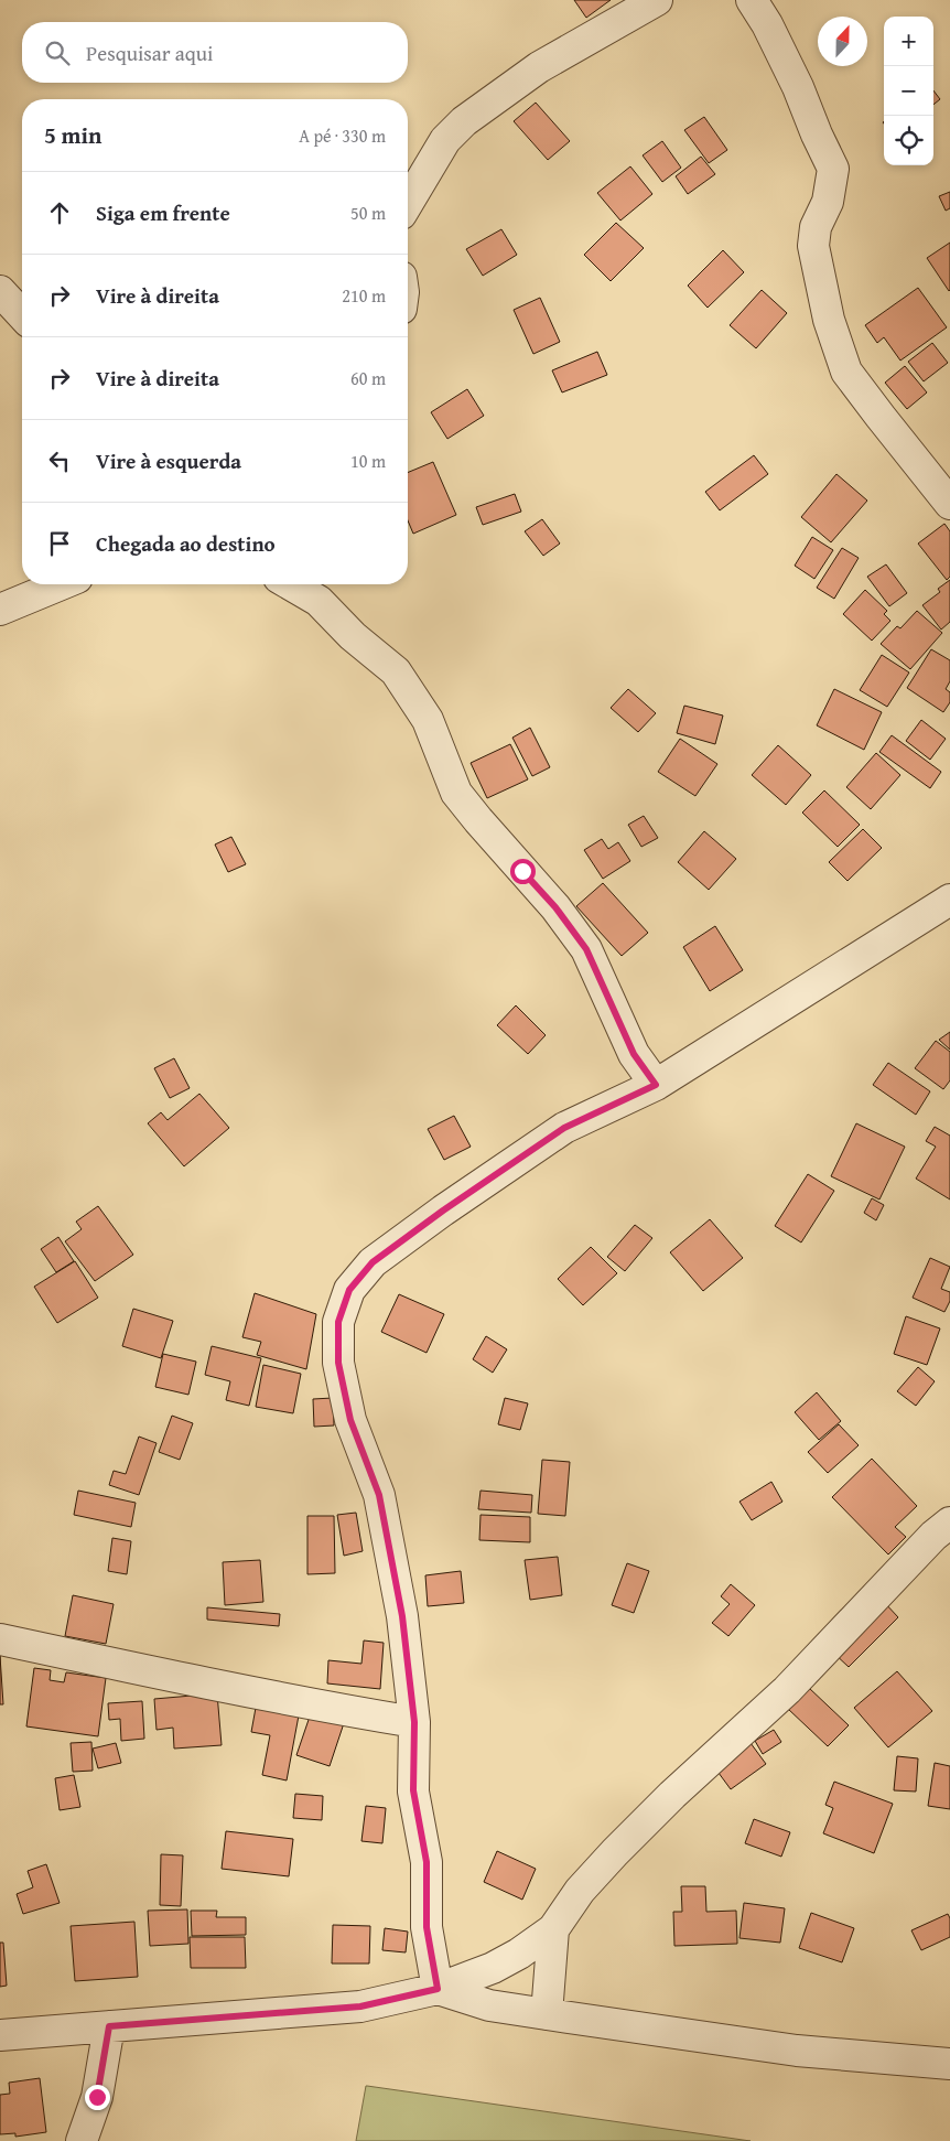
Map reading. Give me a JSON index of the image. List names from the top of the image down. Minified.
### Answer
{"north":"top","page":{"map_buttons":["+","−"],"search":"Pesquisar aqui","heading":["5 min","A pé · 330 m"],"list":[["Siga em frente","50 m"],["Vire à direita","210 m"],["Vire à direita","60 m"],["Vire à esquerda","10 m"],"Chegada ao destino"]}}
